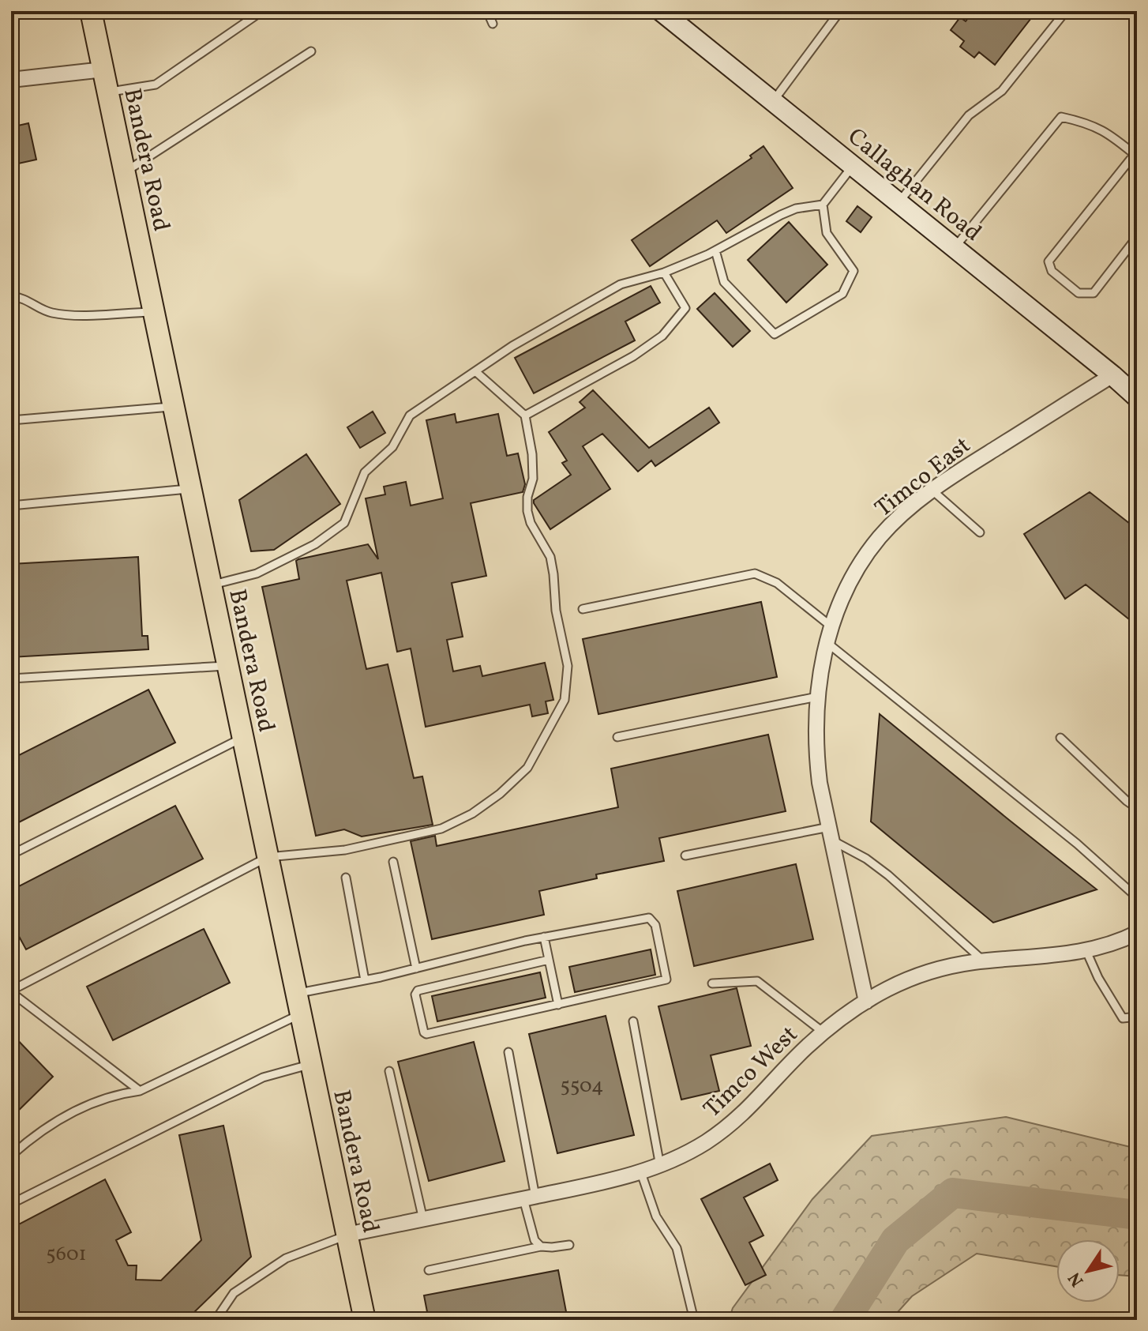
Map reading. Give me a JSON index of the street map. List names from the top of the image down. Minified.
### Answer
{"streets":{"main road":["Bandera Road","Callaghan Road"],"street":["Timco East","Timco West"]},"crossings":[["Bandera Road","Timco West"],["Callaghan Road","Timco East"],["Timco East","Timco West"]],"house_numbers":["5504","5601"],"north":"bottom left"}
